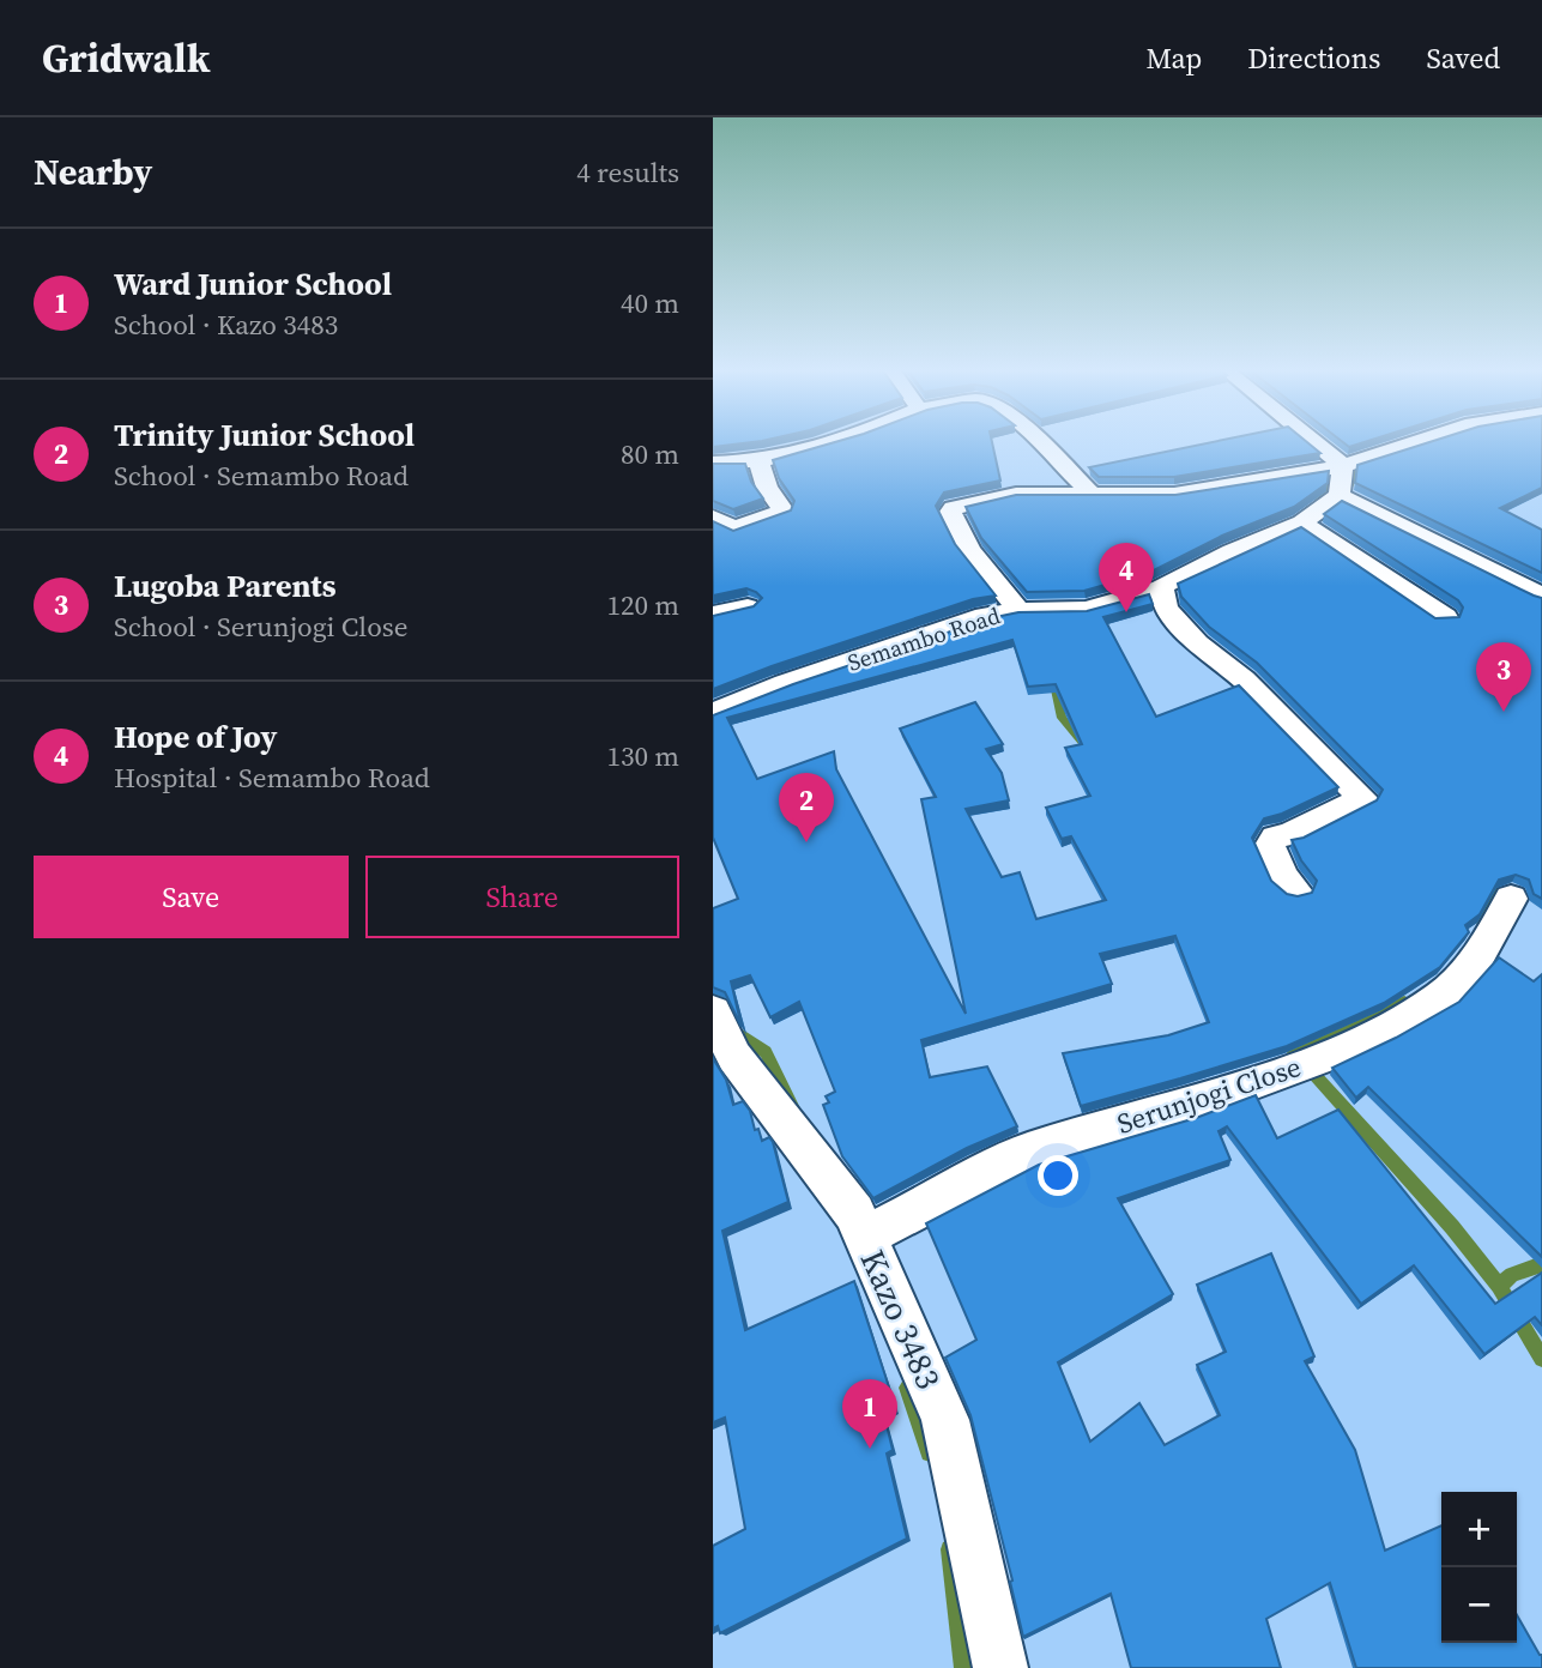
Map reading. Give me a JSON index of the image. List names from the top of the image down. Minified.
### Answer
{"streets":{"street":["Semambo Road","Serunjogi Close","Kazo 3483"]},"crossings":[["Serunjogi Close","Kazo 3483"]],"page":{"header":"Gridwalk","nav":["Map","Directions","Saved"],"heading":["Nearby","4 results"],"list":[{"mark":"1","name":"Ward Junior School","note":"School · Kazo 3483","value":"40 m"},{"mark":"2","name":"Trinity Junior School","note":"School · Semambo Road","value":"80 m"},{"mark":"3","name":"Lugoba Parents","note":"School · Serunjogi Close","value":"120 m"},{"mark":"4","name":"Hope of Joy","note":"Hospital · Semambo Road","value":"130 m"}],"pins":["4","3","2","1"],"buttons":["Save","Share"],"map_buttons":["+","−"]}}
